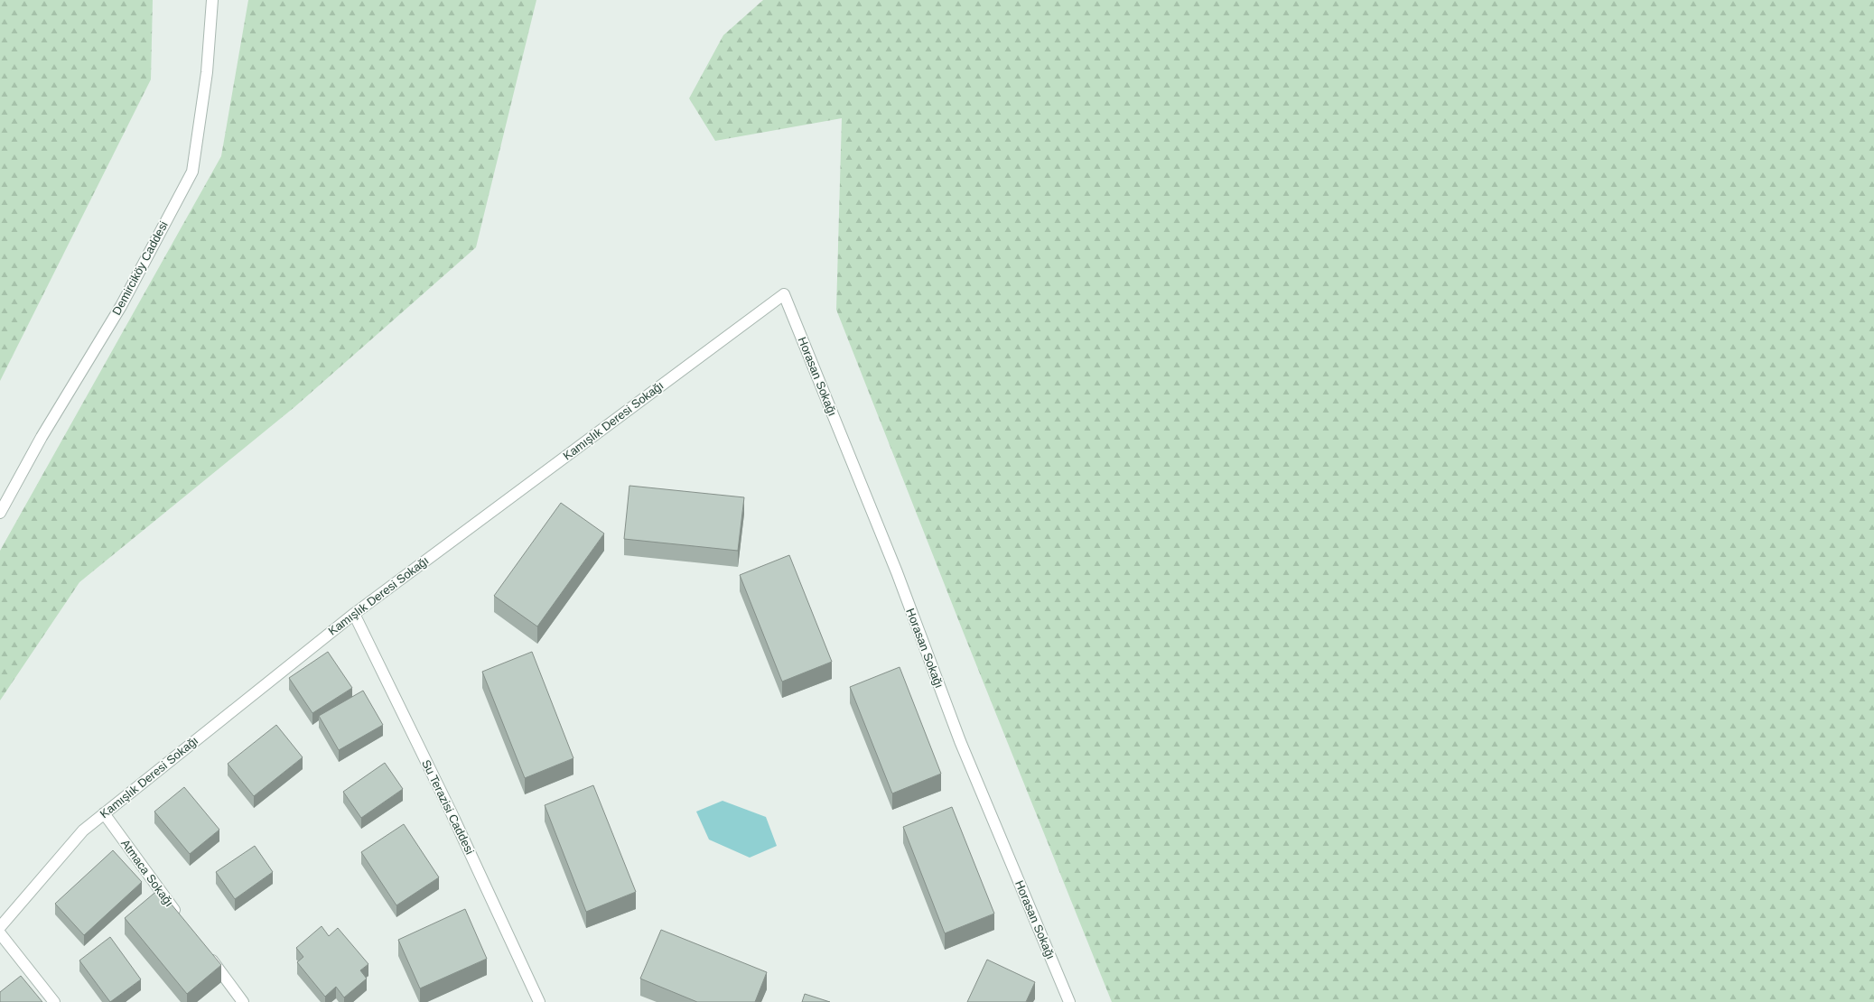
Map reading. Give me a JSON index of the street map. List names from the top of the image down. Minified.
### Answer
{"streets":{"street":["Demirciköy Caddesi","Horasan Sokağı","Kamışlık Deresi Sokağı","Su Terazisi Caddesi","Atmaca Sokağı"]},"crossings":[["Horasan Sokağı","Kamışlık Deresi Sokağı"],["Kamışlık Deresi Sokağı","Su Terazisi Caddesi"],["Kamışlık Deresi Sokağı","Atmaca Sokağı"]]}
